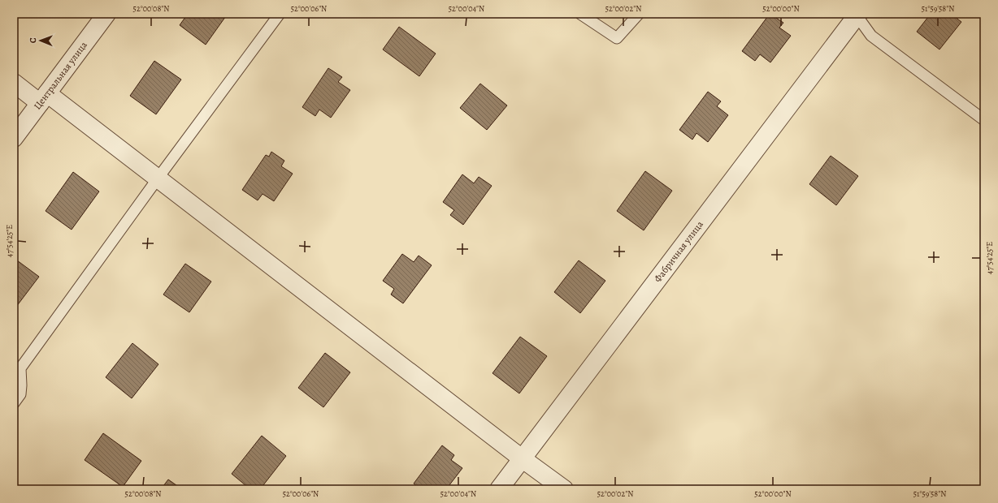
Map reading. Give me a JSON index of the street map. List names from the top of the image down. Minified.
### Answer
{"streets":{"street":["Центральная улица","Фабричная улица"]},"north":"left","coordinates":["52°00'08\"N","52°00'06\"N","52°00'04\"N","52°00'02\"N","52°00'00\"N","51°59'58\"N","47°54'25\"E"]}
